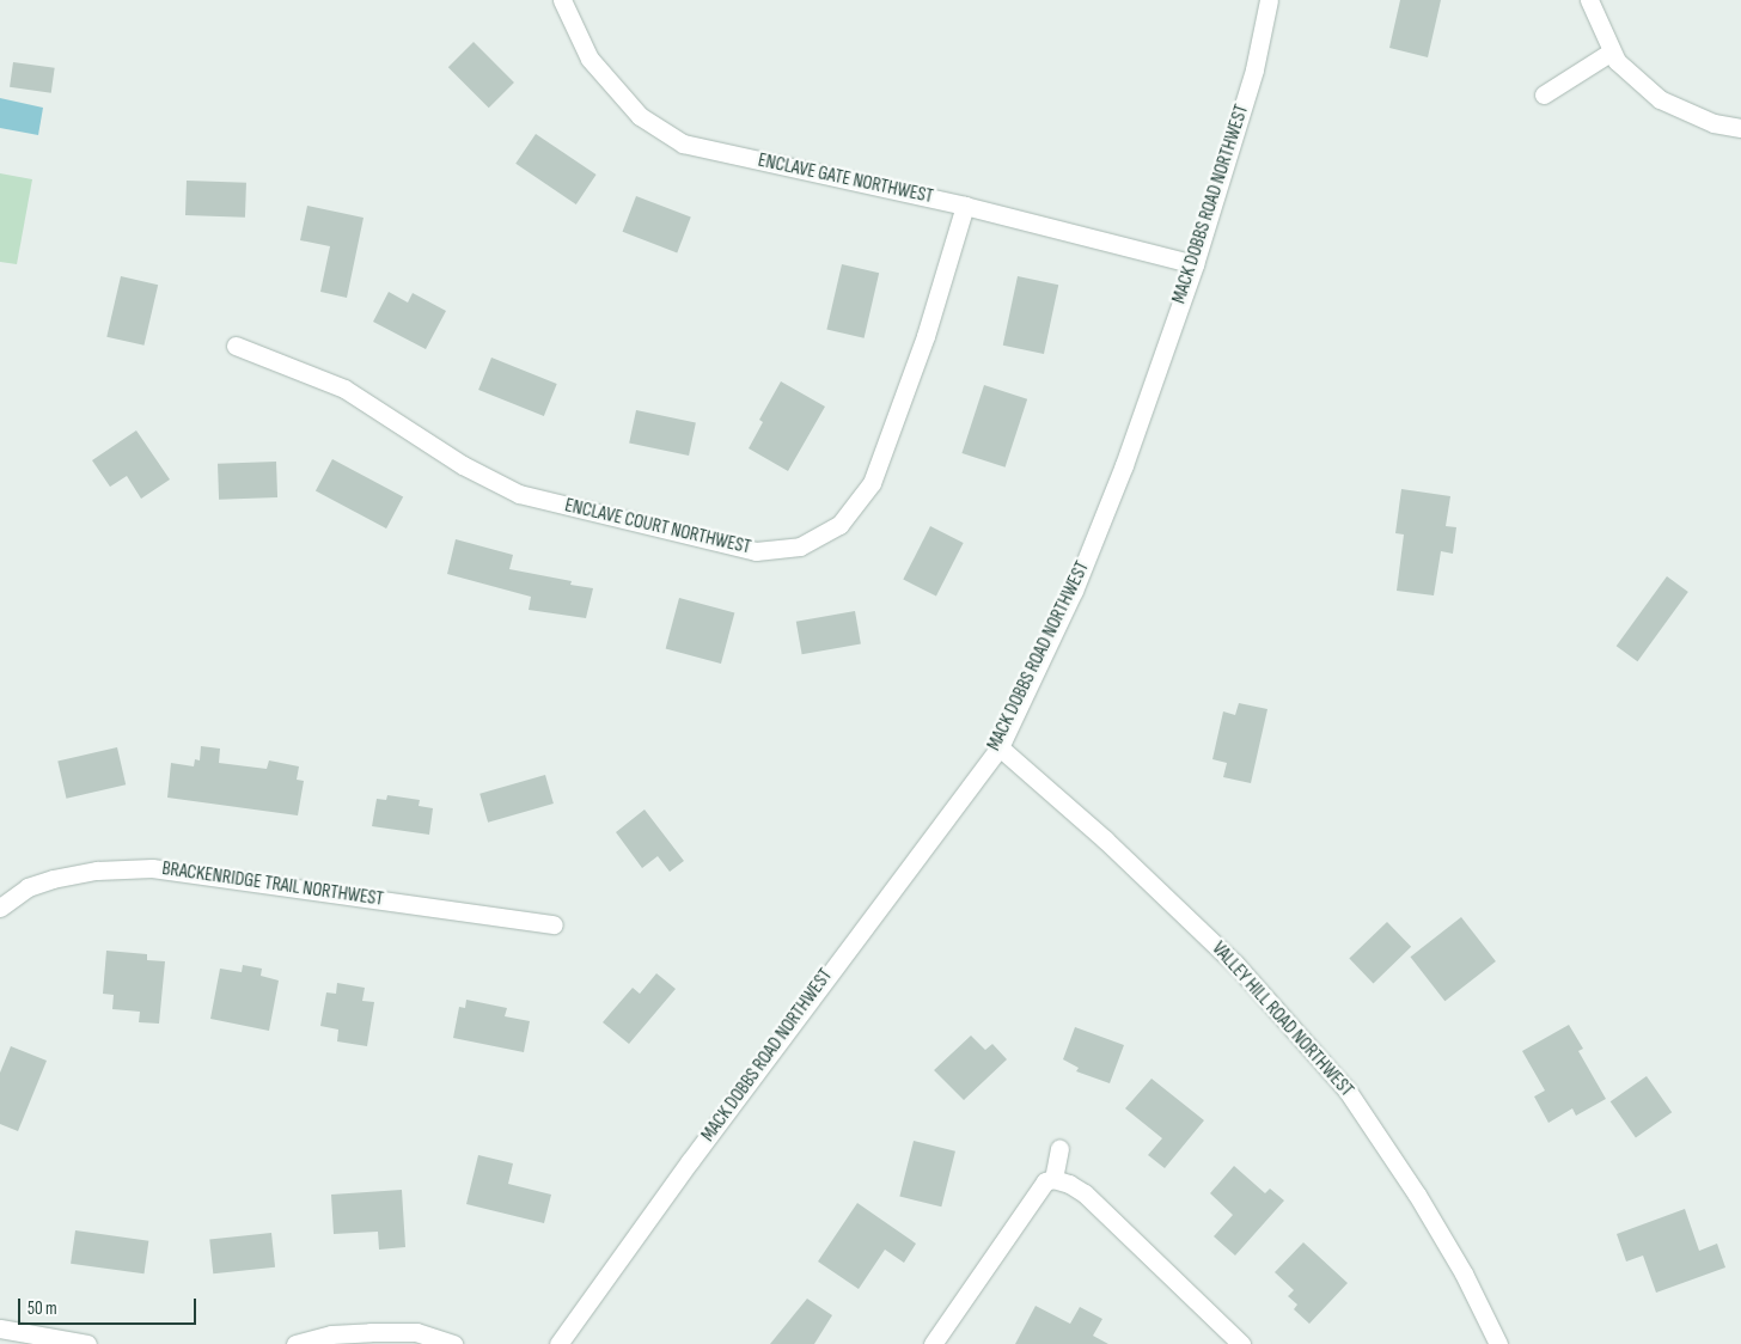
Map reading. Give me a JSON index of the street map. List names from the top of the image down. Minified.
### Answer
{"streets":{"street":["ENCLAVE GATE NORTHWEST","MACK DOBBS ROAD NORTHWEST","ENCLAVE COURT NORTHWEST","BRACKENRIDGE TRAIL NORTHWEST","VALLEY HILL ROAD NORTHWEST"]},"crossings":[["ENCLAVE GATE NORTHWEST","MACK DOBBS ROAD NORTHWEST"],["ENCLAVE GATE NORTHWEST","ENCLAVE COURT NORTHWEST"],["MACK DOBBS ROAD NORTHWEST","VALLEY HILL ROAD NORTHWEST"]],"scale_bar":"50 m"}
